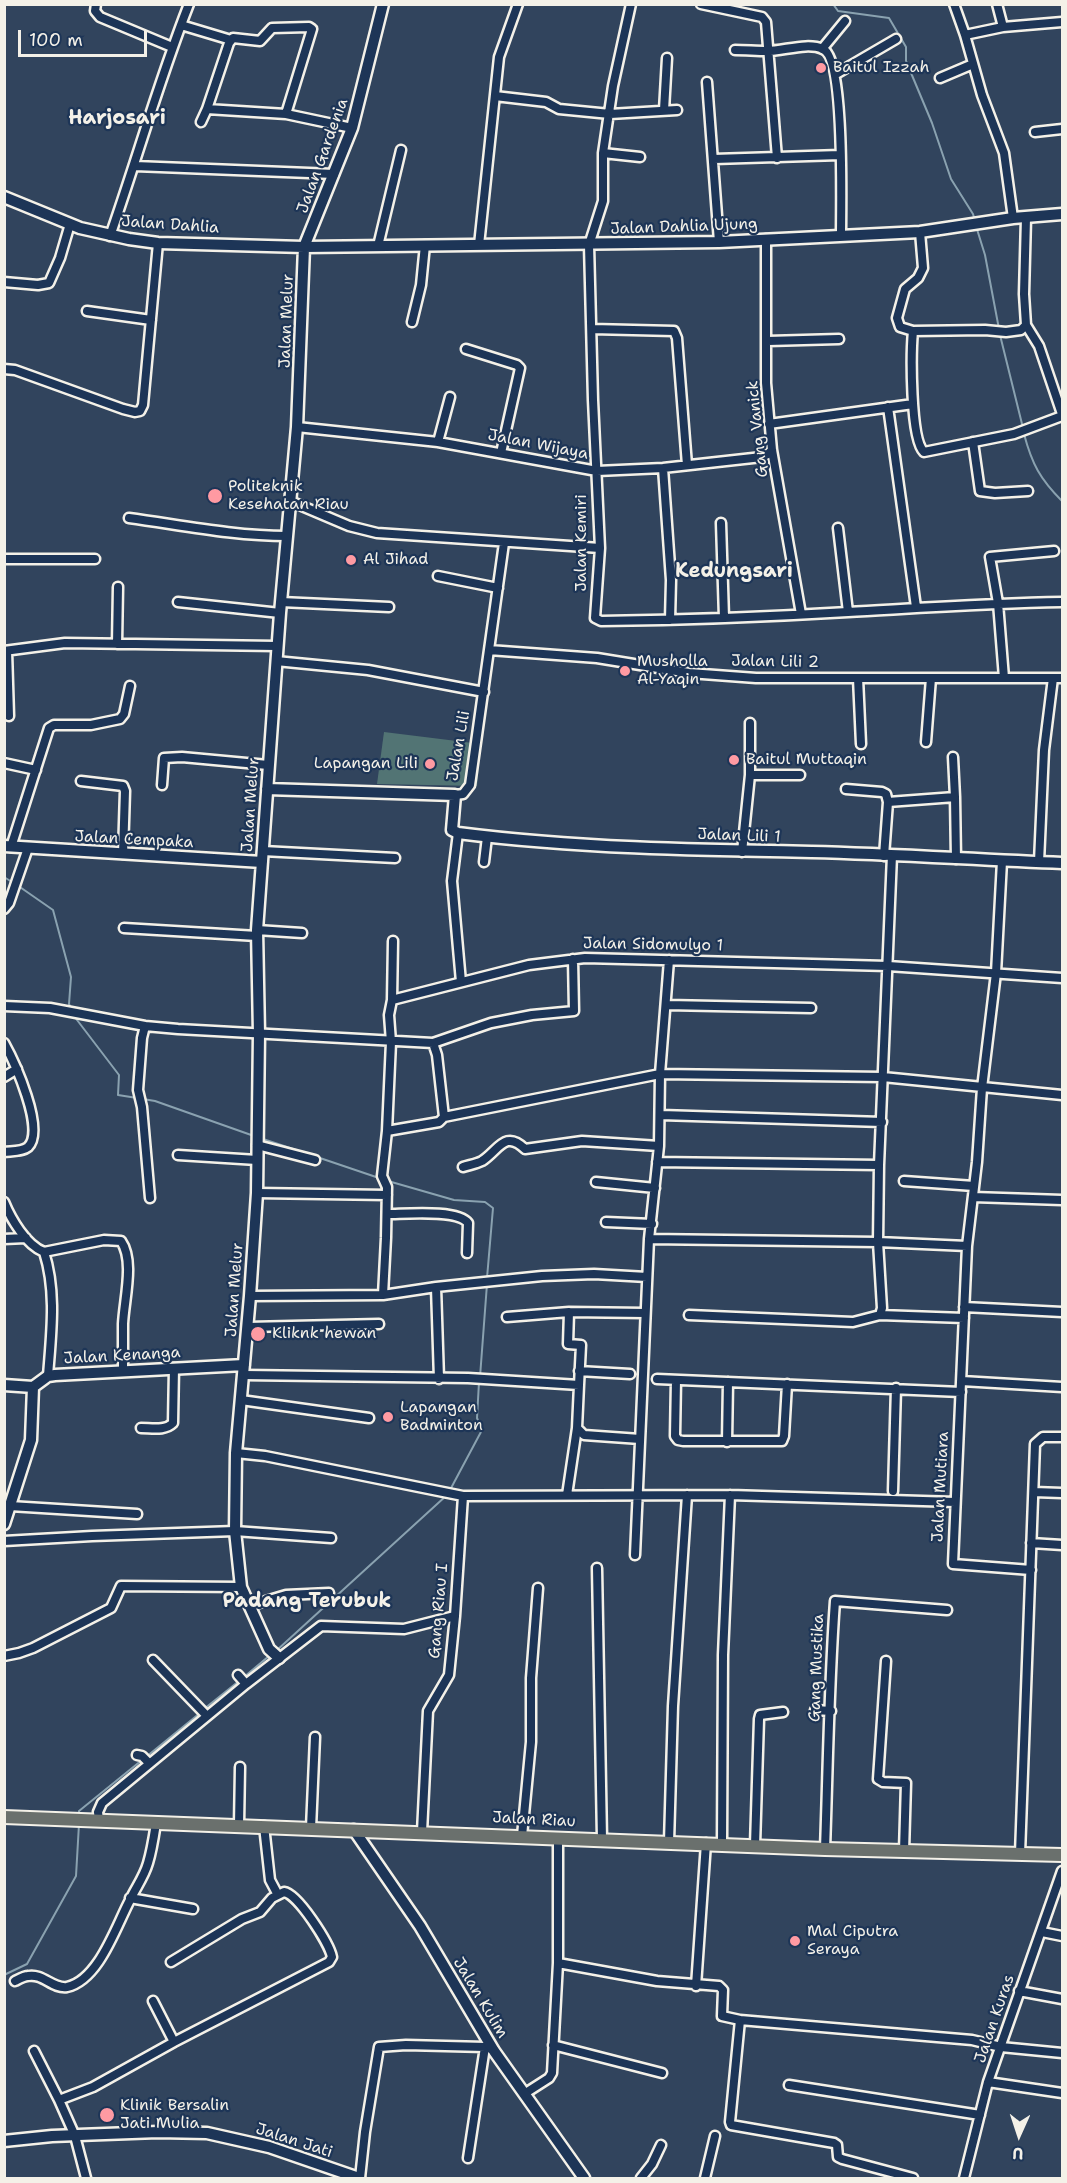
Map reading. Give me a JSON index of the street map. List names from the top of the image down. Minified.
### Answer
{"streets":{"main road":["Jalan Riau"],"street":["Jalan Gardenia","Jalan Dahlia","Jalan Dahlia Ujung","Jalan Melur","Gang Vanick","Jalan Wijaya","Jalan Kemiri","Jalan Lili 2","Jalan Lili","Jalan Lili 1","Jalan Cempaka","Jalan Sidomulyo 1","Jalan Kenanga","Jalan Mutiara","Gang Riau I","Gang Mustika","Jalan Kulim","Jalan Kuras","Jalan Jati"]},"crossings":[["Jalan Gardenia","Jalan Dahlia"],["Jalan Gardenia","Jalan Dahlia Ujung"],["Jalan Gardenia","Jalan Melur"],["Jalan Dahlia","Jalan Dahlia Ujung"],["Jalan Dahlia","Jalan Melur"],["Jalan Dahlia Ujung","Jalan Melur"],["Jalan Dahlia Ujung","Gang Vanick"],["Jalan Dahlia Ujung","Jalan Kemiri"],["Jalan Melur","Jalan Wijaya"],["Jalan Melur","Jalan Lili"],["Jalan Melur","Jalan Cempaka"],["Jalan Melur","Jalan Kenanga"],["Gang Vanick","Jalan Wijaya"],["Gang Vanick","Jalan Kemiri"],["Jalan Wijaya","Jalan Kemiri"],["Jalan Lili 2","Jalan Lili"],["Jalan Lili 1","Jalan Mutiara"],["Jalan Sidomulyo 1","Jalan Mutiara"],["Gang Riau I","Jalan Riau"],["Gang Mustika","Jalan Riau"],["Jalan Riau","Jalan Kulim"]],"districts":["Harjosari","Kedungsari","Padang Terubuk"],"places":["Baitul Izzah","Politeknik Kesehatan Riau","Al Jihad","Musholla Al-Yaqin","Baitul Muttaqin","Lapangan Lili","Kliknk hewan","Lapangan Badminton","Mal Ciputra Seraya","Klinik Bersalin Jati Mulia"],"scale_bar":"100 m","north":"bottom"}
